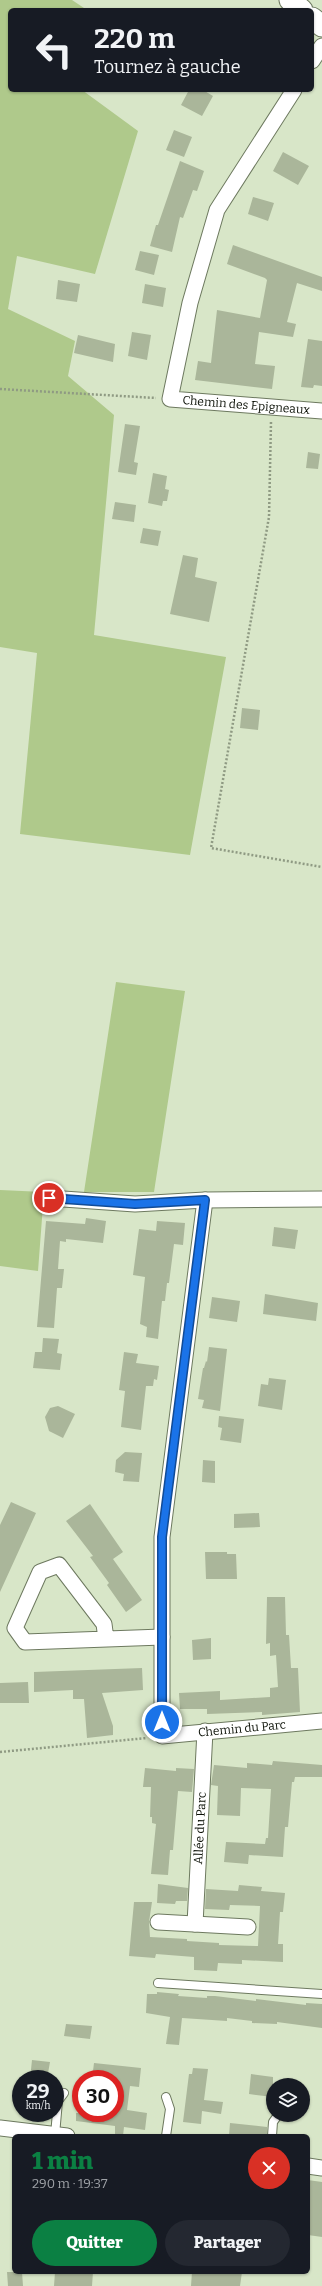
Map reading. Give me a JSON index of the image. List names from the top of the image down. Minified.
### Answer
{"streets":{"street":["Chemin des Epigneaux","Chemin du Parc","Allée du Parc"]},"crossings":[["Chemin du Parc","Allée du Parc"]],"page":{"turn":["220 m","Tournez à gauche"],"speed":"29 km/h","limit":"30","heading":["1 min","290 m · 19:37"],"buttons":["Quitter","Partager"]}}
